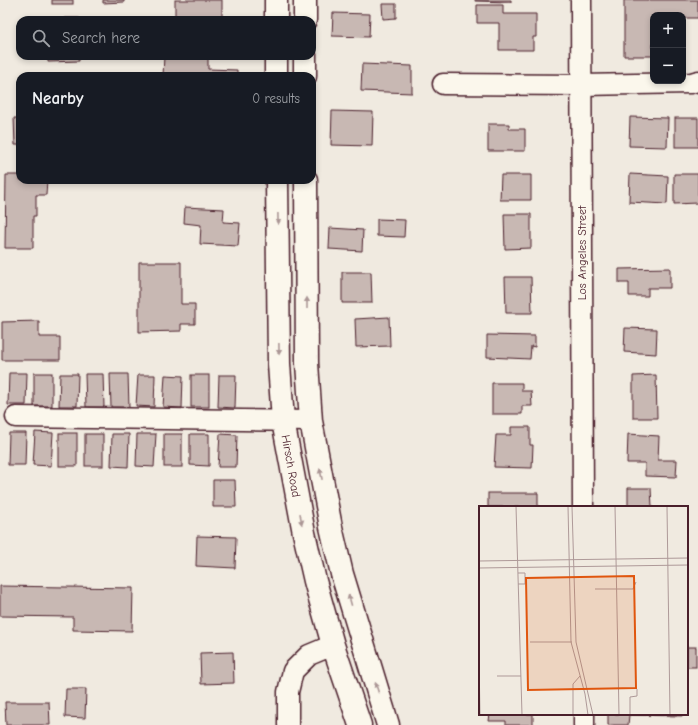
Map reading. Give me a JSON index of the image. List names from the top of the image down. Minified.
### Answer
{"streets":{"main road":["Hirsch Road"],"street":["Los Angeles Street"]},"page":{"map_buttons":["+","−"],"search":"Search here","heading":["Nearby","0 results"]}}
